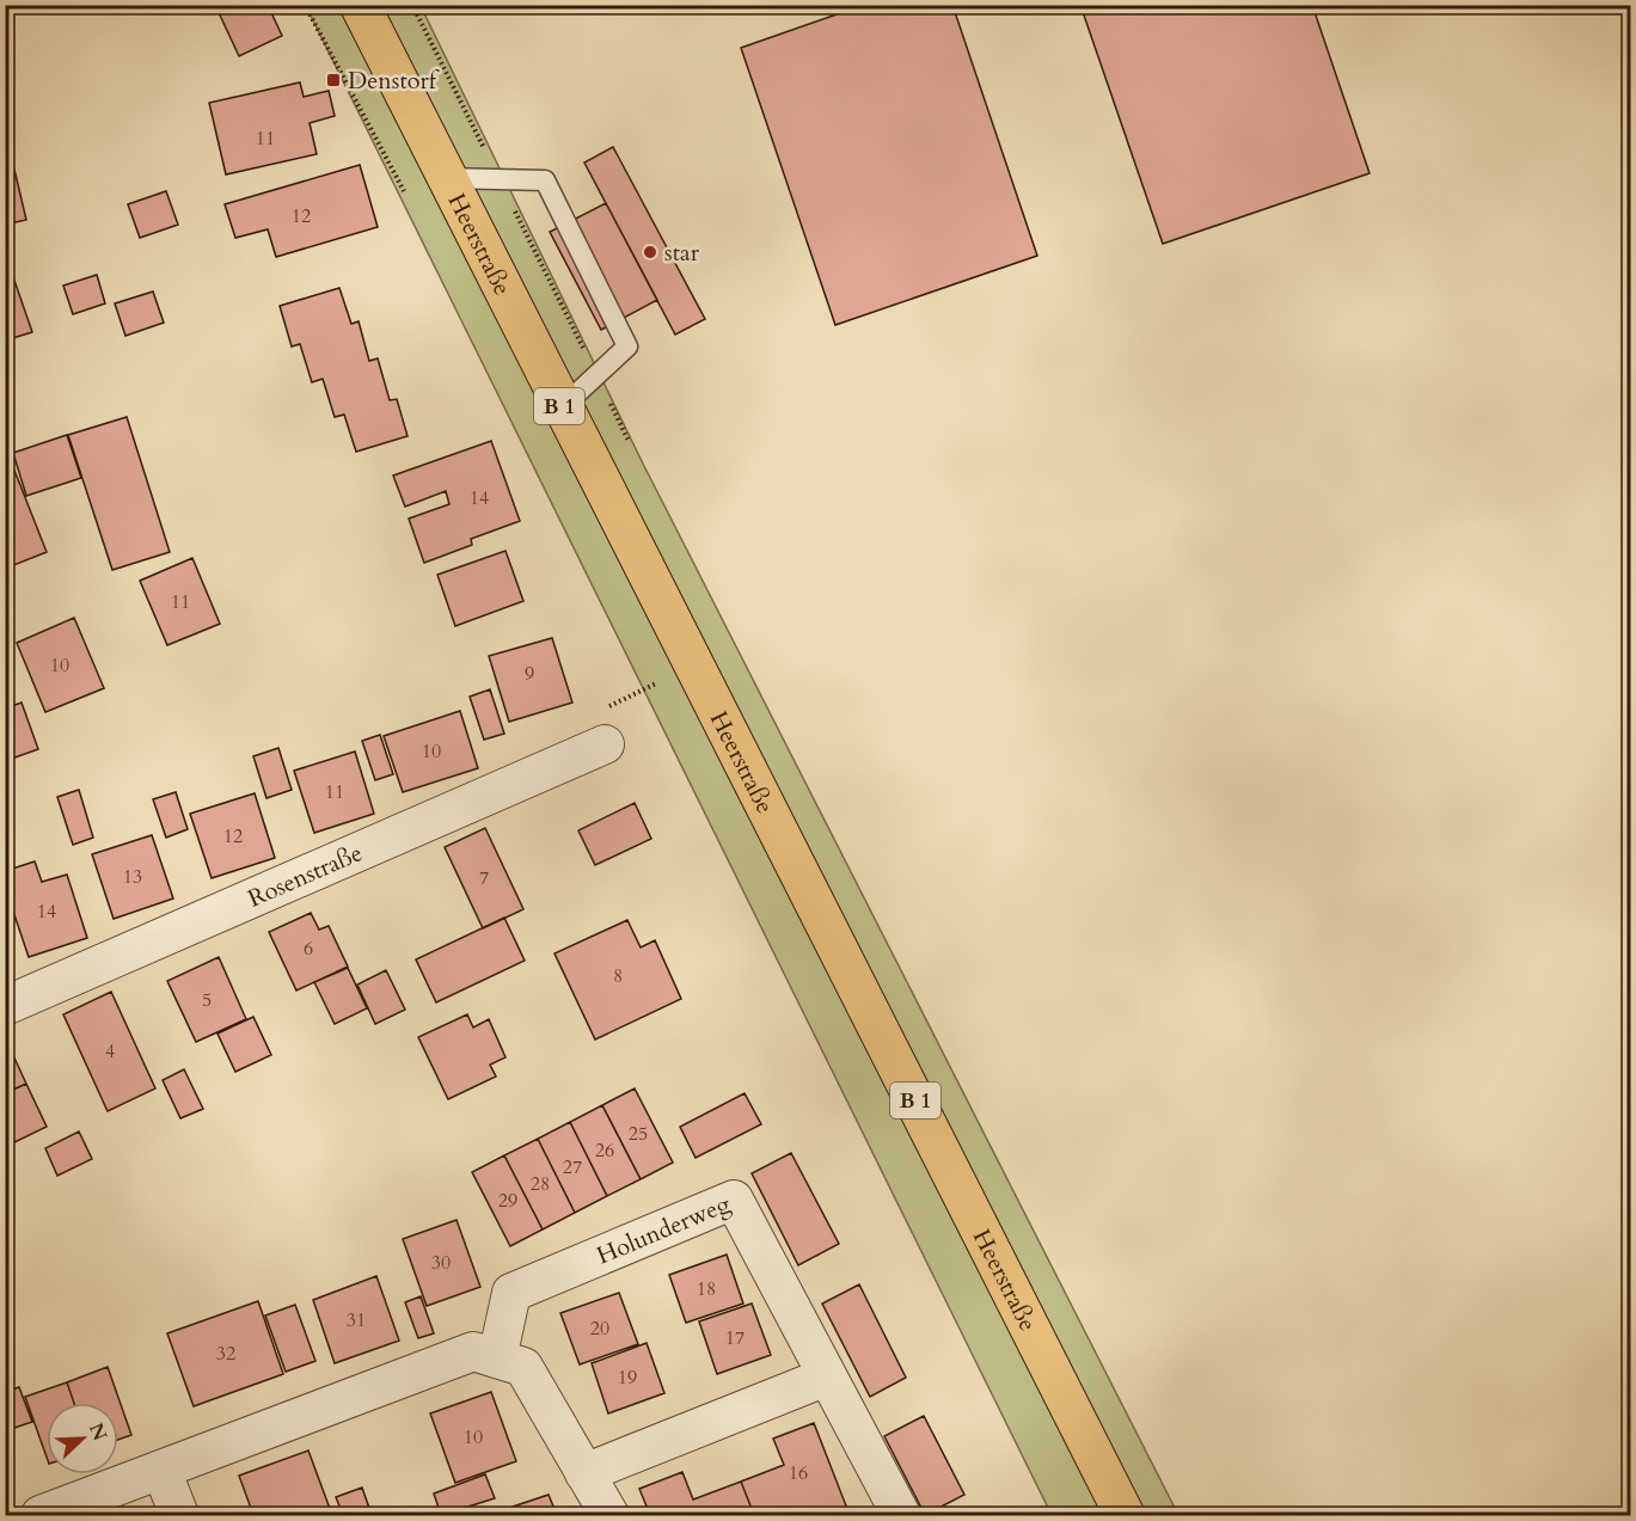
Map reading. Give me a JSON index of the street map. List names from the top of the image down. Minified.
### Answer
{"streets":{"main road":["Heerstraße","B 1"],"street":["Rosenstraße","Holunderweg"]},"places":{"transit":["Denstorf"],"other":["star"]},"house_numbers":["11","12","14","11","10","9","10","11","12","13","7","14","6","8","5","4","25","26","27","28","29","30","18","31","20","17","32","19","10","16"],"north":"top right"}
